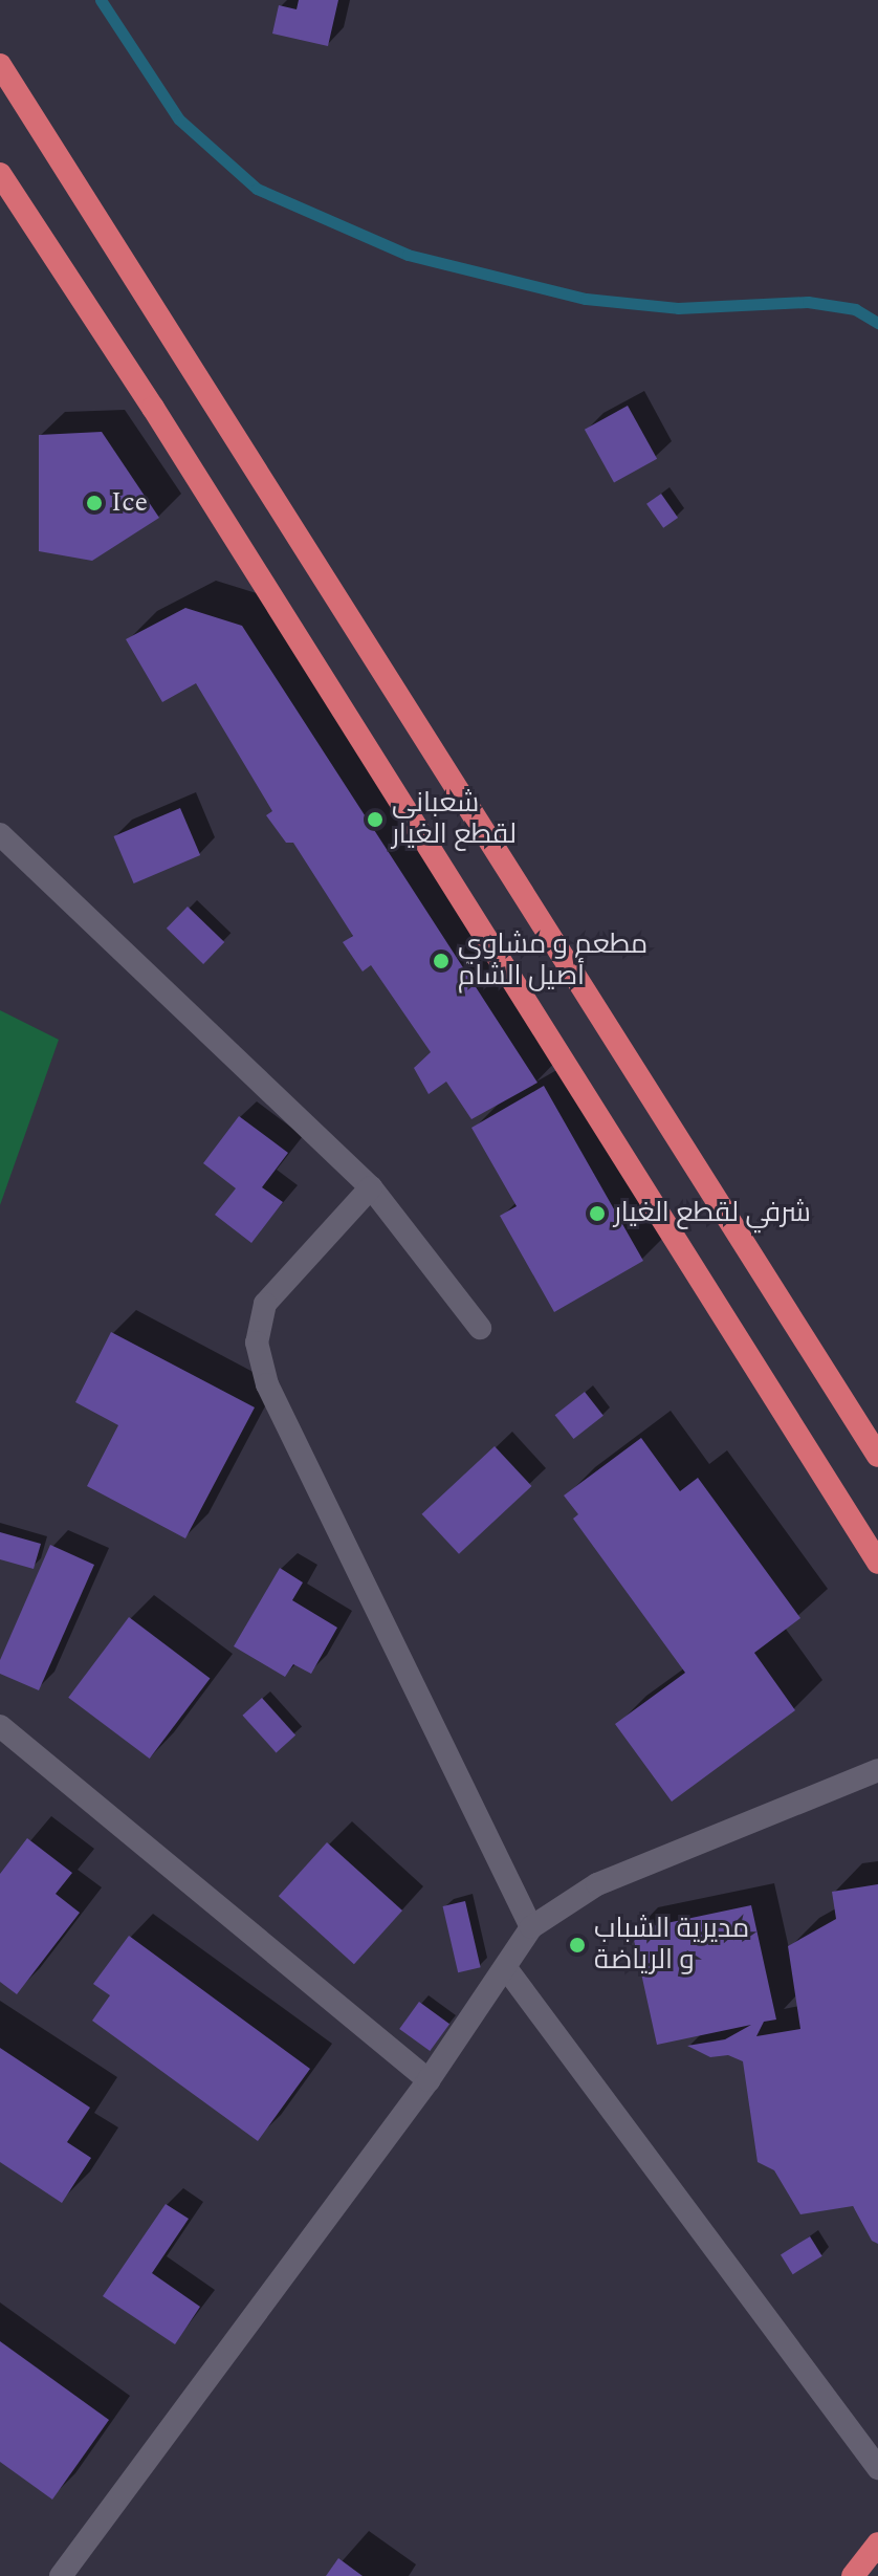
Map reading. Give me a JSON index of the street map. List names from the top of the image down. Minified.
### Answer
{"places":["Ice","شعباني لقطع الغيار","مطعم و مشاوي أصيل الشام","شرفي لقطع الغيار","مديرية الشباب و الرياضة"]}
